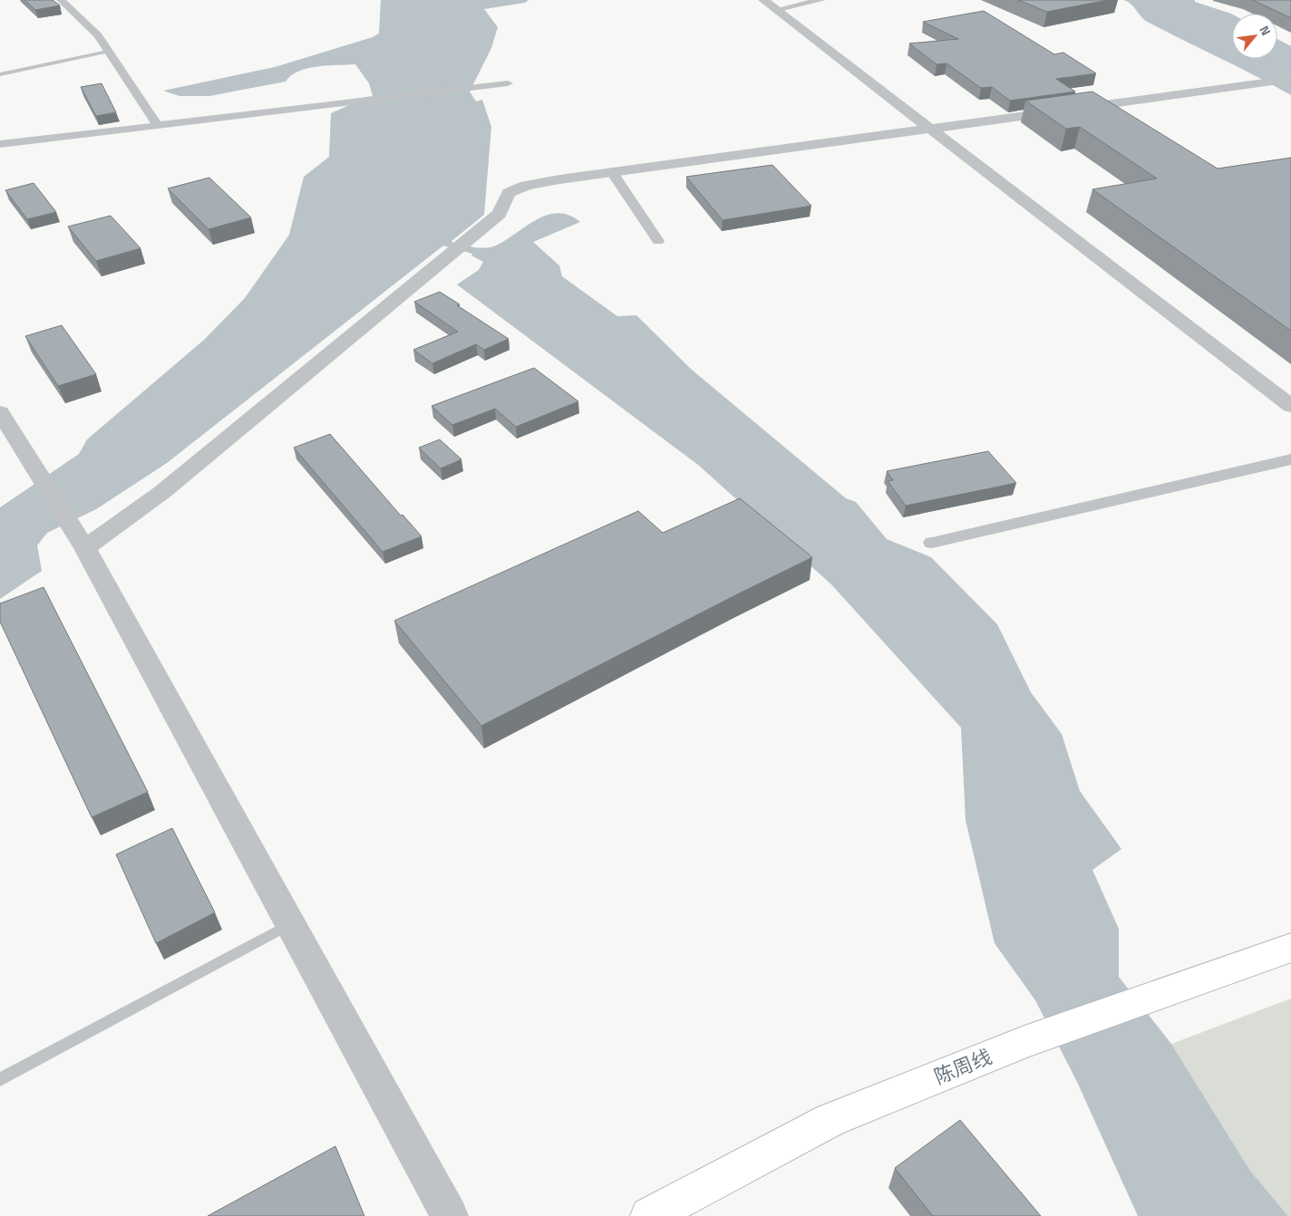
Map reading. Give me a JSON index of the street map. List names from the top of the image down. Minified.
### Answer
{"streets":{"main road":["陈周线"]},"north":"top right"}
